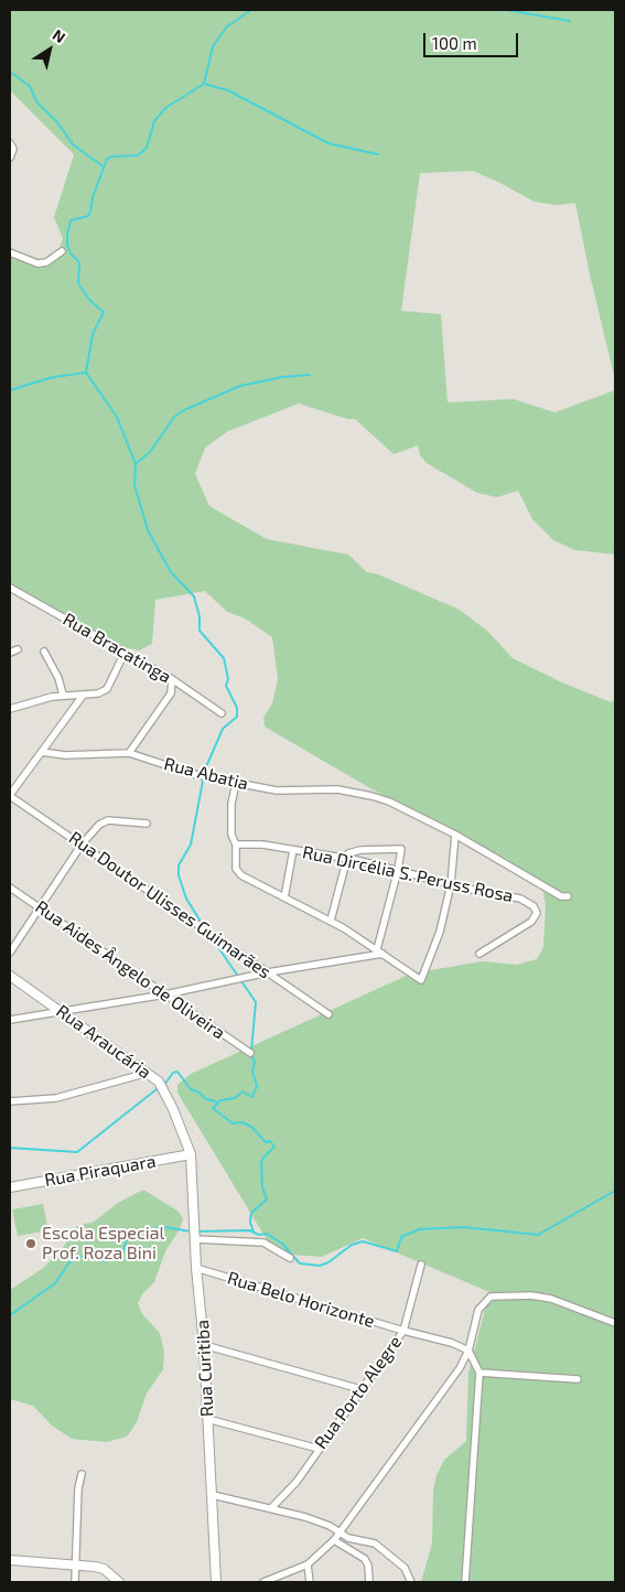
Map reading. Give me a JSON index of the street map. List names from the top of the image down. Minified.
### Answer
{"streets":{"street":["Rua Bracatinga","Rua Abatia","Rua Dircélia S. Peruss Rosa","Rua Doutor Ulisses Guimarães","Rua Aides Ângelo de Oliveira","Rua Araucária","Rua Piraquara","Rua Belo Horizonte","Rua Curitiba","Rua Porto Alegre"]},"crossings":[["Rua Araucária","Rua Piraquara"],["Rua Araucária","Rua Curitiba"],["Rua Piraquara","Rua Curitiba"],["Rua Belo Horizonte","Rua Curitiba"],["Rua Belo Horizonte","Rua Porto Alegre"]],"places":["Escola Especial Prof. Roza Bini"],"scale_bar":"100 m","north":"top right"}
